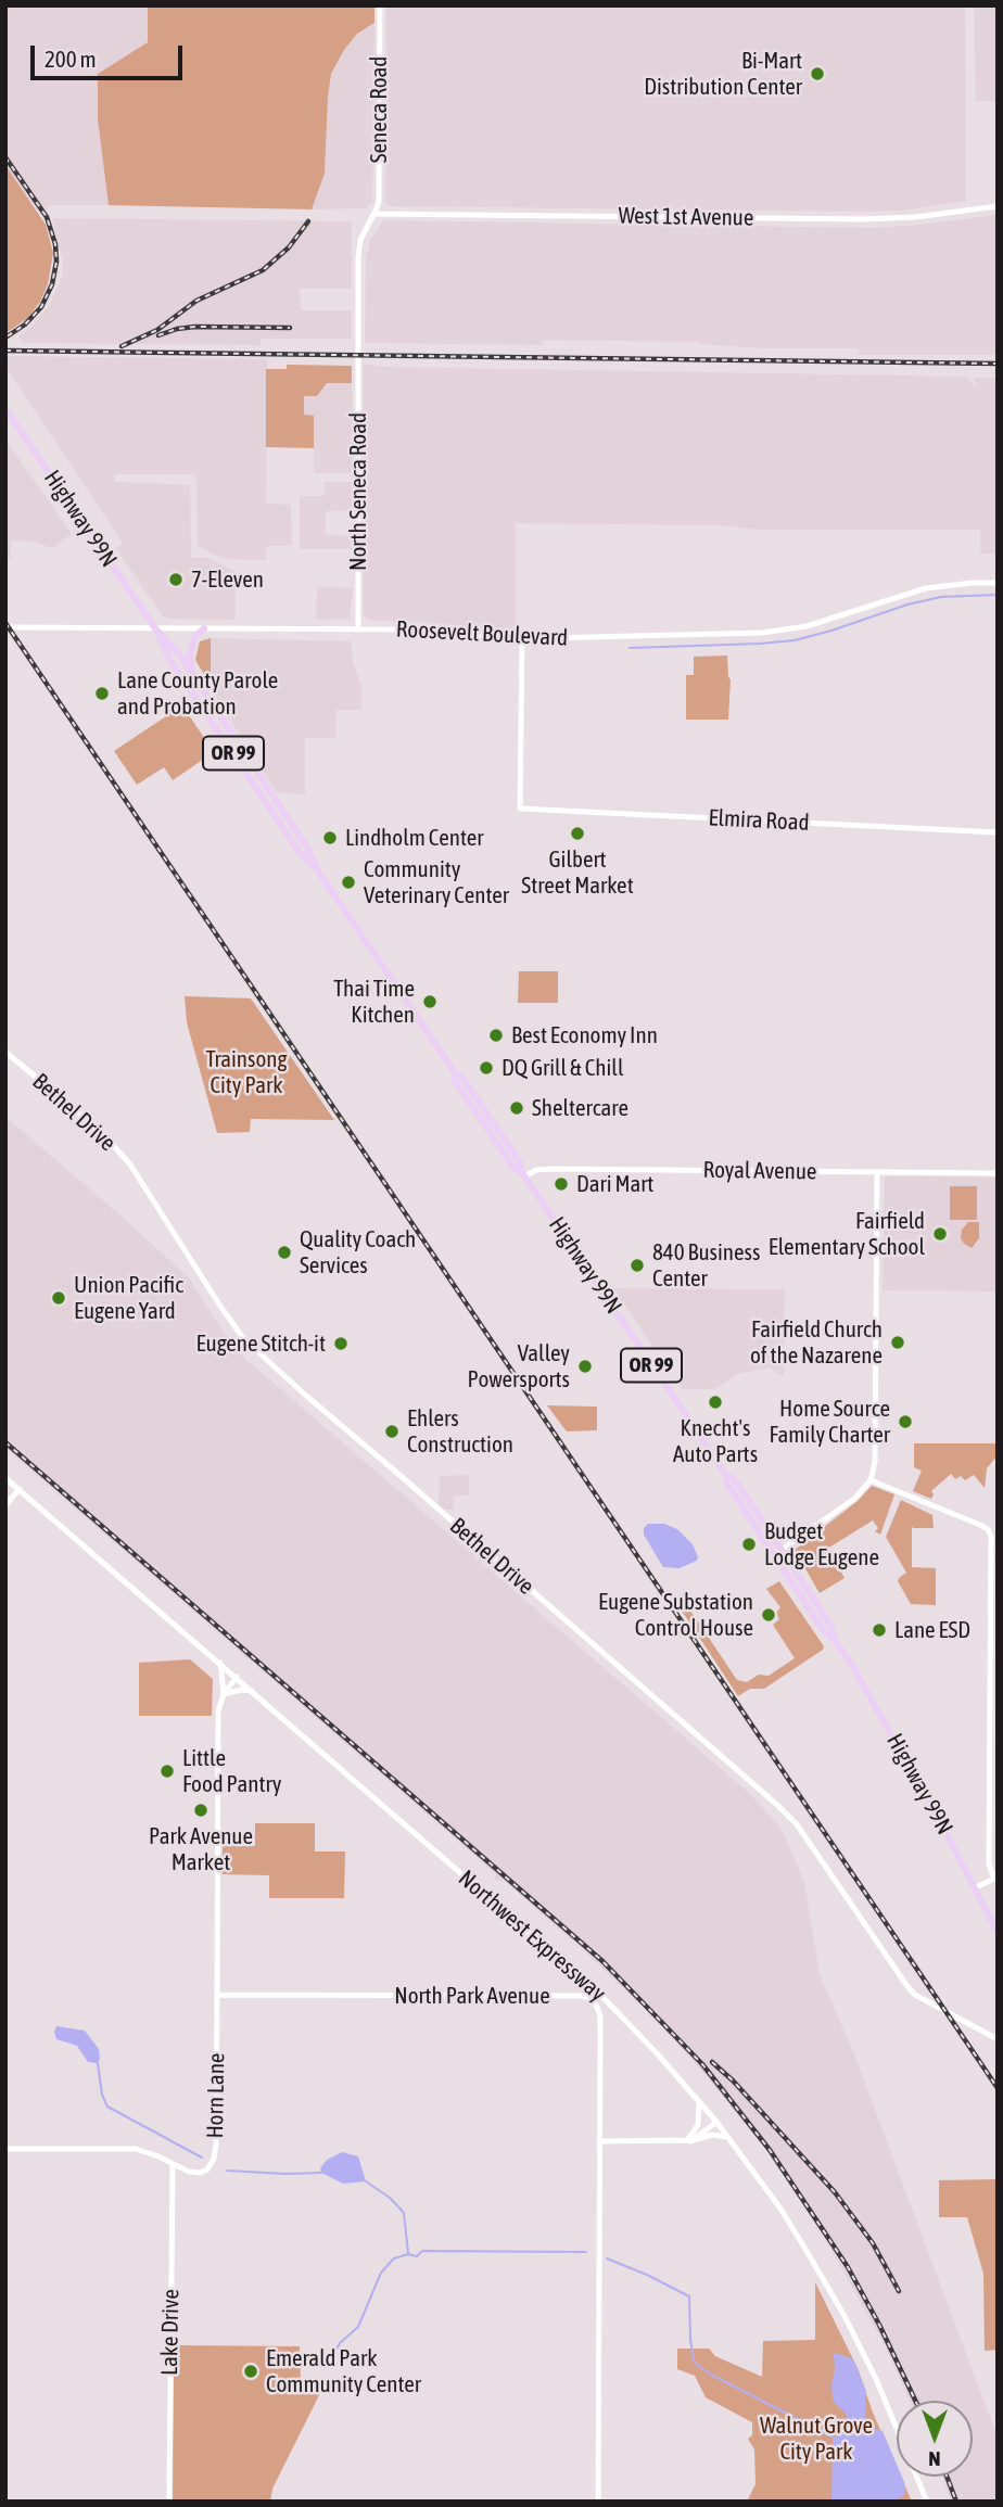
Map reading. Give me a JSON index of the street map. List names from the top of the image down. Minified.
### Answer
{"streets":{"main road":["Highway 99N","OR 99"],"street":["Seneca Road","West 1st Avenue","North Seneca Road","Roosevelt Boulevard","Elmira Road","Bethel Drive","Royal Avenue","Northwest Expressway","North Park Avenue","Horn Lane","Lake Drive"]},"crossings":[["Seneca Road","West 1st Avenue"],["Seneca Road","North Seneca Road"],["North Seneca Road","Roosevelt Boulevard"],["Highway 99N","Roosevelt Boulevard"],["Highway 99N","Royal Avenue"],["Roosevelt Boulevard","Elmira Road"],["North Park Avenue","Horn Lane"],["Horn Lane","Lake Drive"]],"parks":["Trainsong City Park","Walnut Grove City Park"],"places":["Bi-Mart Distribution Center","7-Eleven","Lane County Parole and Probation","Gilbert Street Market","Lindholm Center","Community Veterinary Center","Thai Time Kitchen","Best Economy Inn","DQ Grill & Chill","Sheltercare","Dari Mart","Fairfield Elementary School","Quality Coach Services","840 Business Center","Union Pacific Eugene Yard","Fairfield Church of the Nazarene","Eugene Stitch-it","Valley Powersports","Knecht's Auto Parts","Home Source Family Charter","Ehlers Construction","Budget Lodge Eugene","Eugene Substation Control House","Lane ESD","Little Food Pantry","Park Avenue Market","Emerald Park Community Center"],"scale_bar":"200 m","north":"bottom"}
